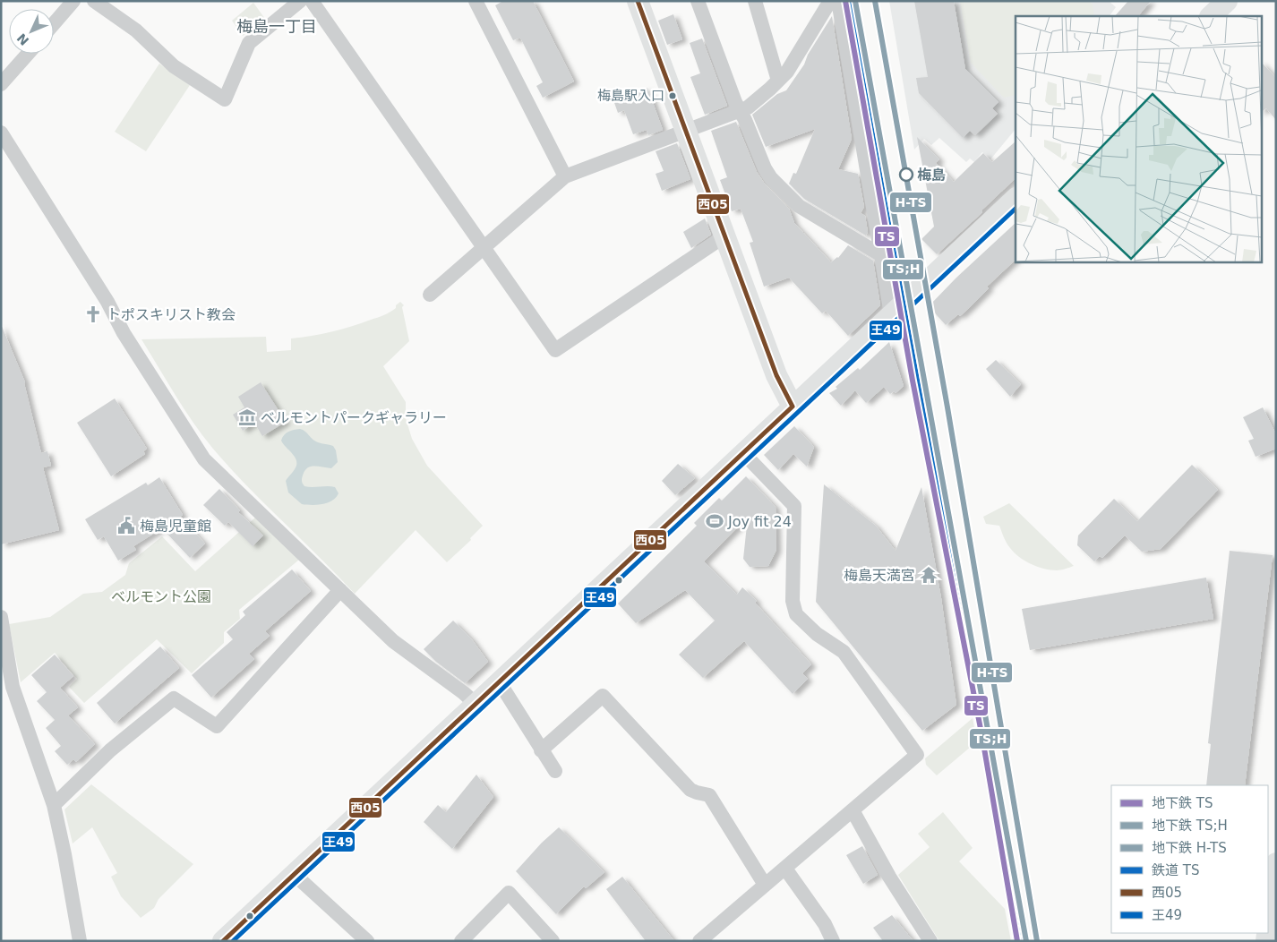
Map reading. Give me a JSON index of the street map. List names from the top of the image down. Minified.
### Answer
{"districts":["梅島一丁目"],"parks":["ベルモント公園"],"places":{"other":["梅島駅入口","梅島"],"church":["トポスキリスト教会"],"museum":["ベルモントパークギャラリー"],"sports":["Joy fit 24"],"public building":["梅島児童館"],"temple":["梅島天満宮"]},"lines":["metro line TS","metro line TS;H","metro line H-TS","transit line 西05","rail line TS","transit line 王49"],"legend":["地下鉄 TS","地下鉄 TS;H","地下鉄 H-TS","鉄道 TS","西05","王49"],"north":"bottom left"}
